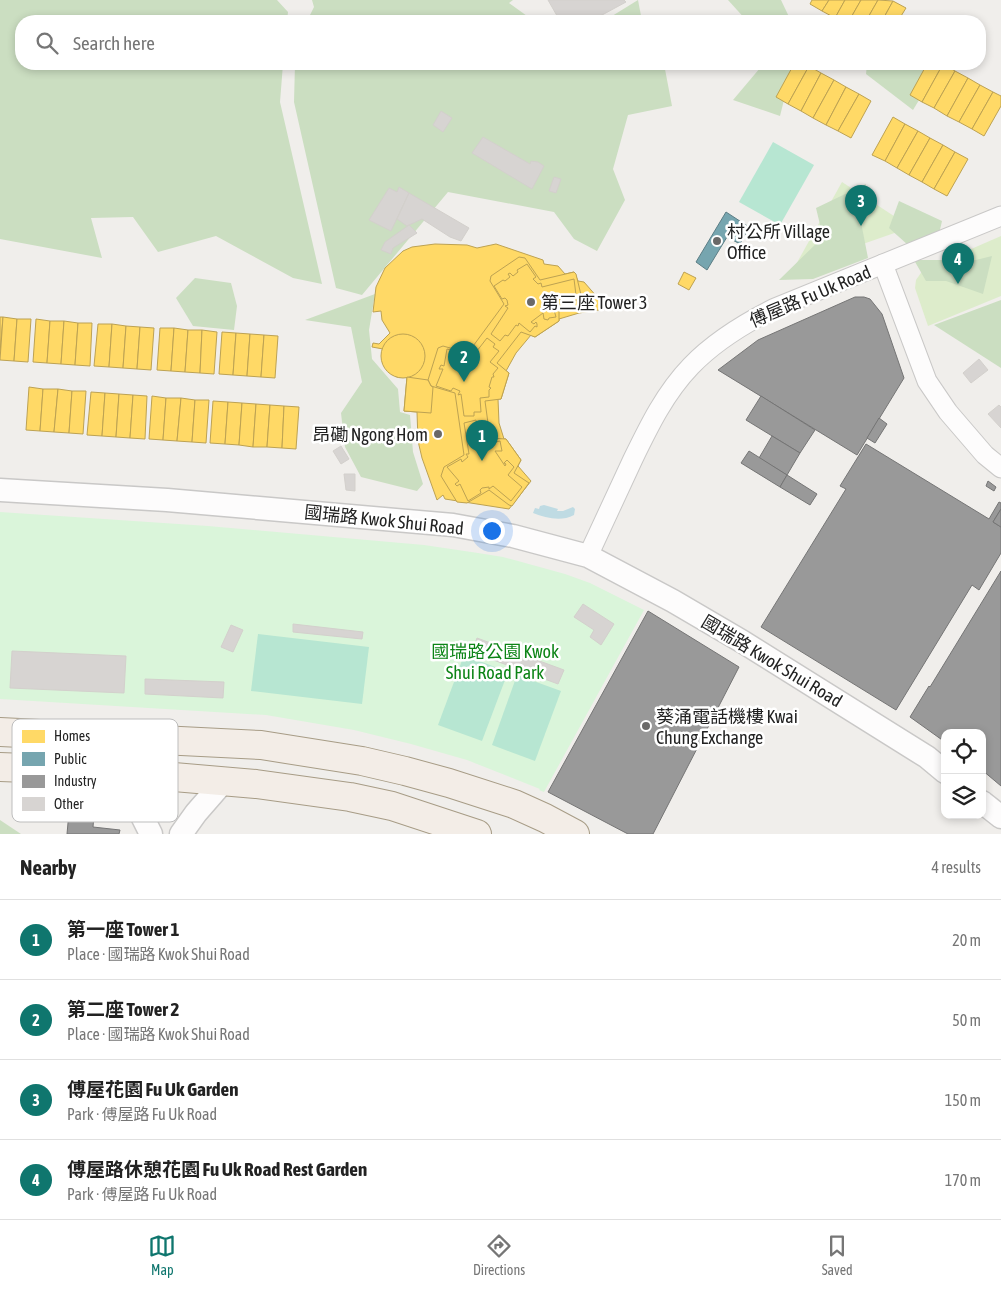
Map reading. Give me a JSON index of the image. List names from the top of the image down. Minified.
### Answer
{"streets":{"street":["傅屋路 Fu Uk Road","國瑞路 Kwok Shui Road"]},"crossings":[["傅屋路 Fu Uk Road","國瑞路 Kwok Shui Road"]],"parks":["國瑞路公園 Kwok Shui Road Park"],"places":["村公所 Village Office","第三座 Tower 3","昂磡 Ngong Hom","葵涌電話機樓 Kwai Chung Exchange"],"legend":["Homes","Public","Industry","Other"],"page":{"search":"Search here","pins":["3","4","2","1"],"heading":["Nearby","4 results"],"list":[{"mark":"1","name":"第一座 Tower 1","note":"Place · 國瑞路 Kwok Shui Road","value":"20 m"},{"mark":"2","name":"第二座 Tower 2","note":"Place · 國瑞路 Kwok Shui Road","value":"50 m"},{"mark":"3","name":"傅屋花園 Fu Uk Garden","note":"Park · 傅屋路 Fu Uk Road","value":"150 m"},{"mark":"4","name":"傅屋路休憩花園 Fu Uk Road Rest Garden","note":"Park · 傅屋路 Fu Uk Road","value":"170 m"}],"nav":["Map","Directions","Saved"]}}
